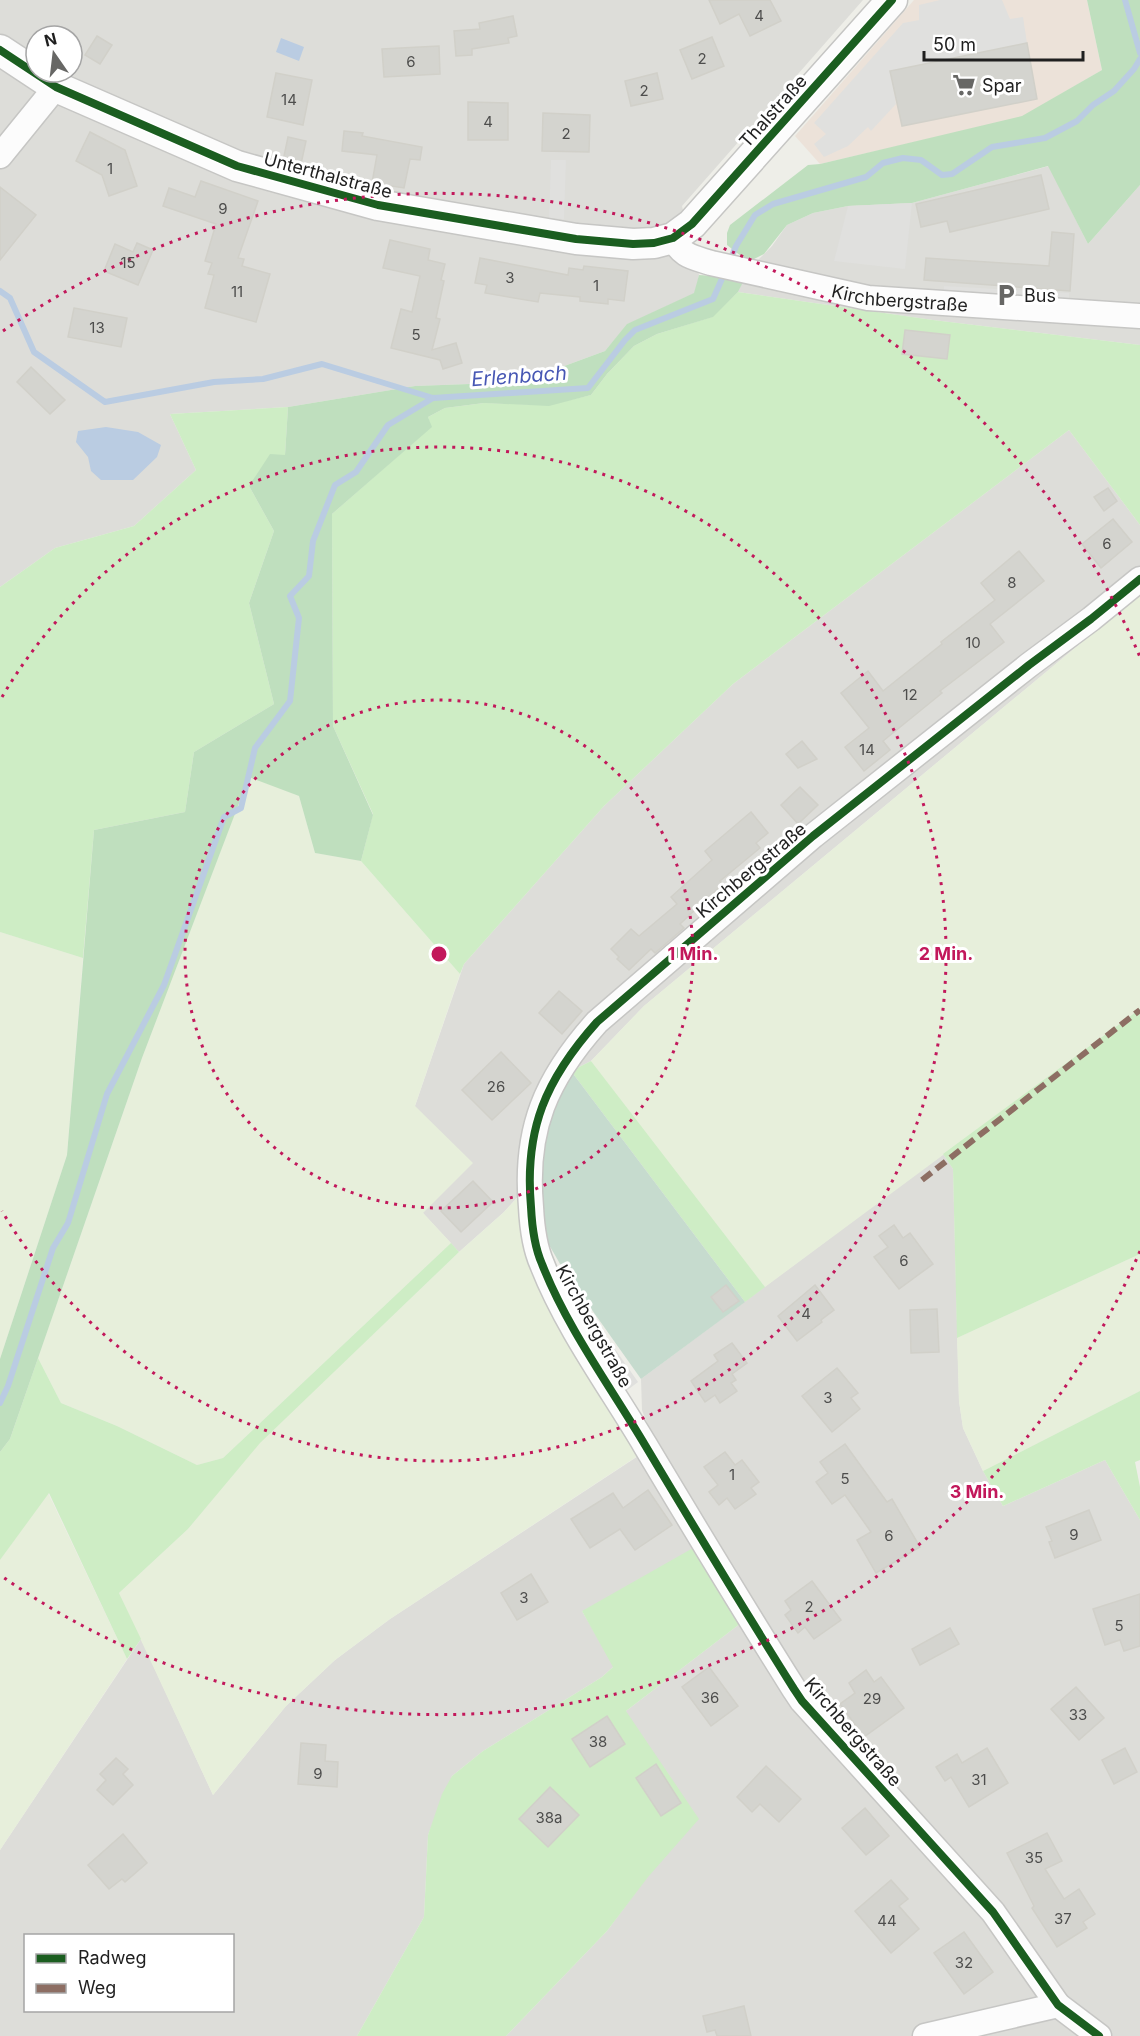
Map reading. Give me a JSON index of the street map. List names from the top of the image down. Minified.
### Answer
{"streets":{"street":["Thalstraße","Unterthalstraße","Kirchbergstraße"]},"crossings":[["Thalstraße","Unterthalstraße"],["Thalstraße","Kirchbergstraße"],["Unterthalstraße","Kirchbergstraße"]],"water":["Erlenbach"],"places":{"supermarket":["Spar"],"parking":["Bus"]},"house_numbers":["4","2","6","2","14","4","2","1","9","15","3","1","11","13","5","6","8","10","12","14","26","6","4","3","1","5","9","6","3","2","5","36","29","33","38","9","31","38a","35","37","44","32"],"legend":["Radweg","Weg"],"scale_bar":"50 m","north":"top","rings":["1 Min.","2 Min.","3 Min."]}
